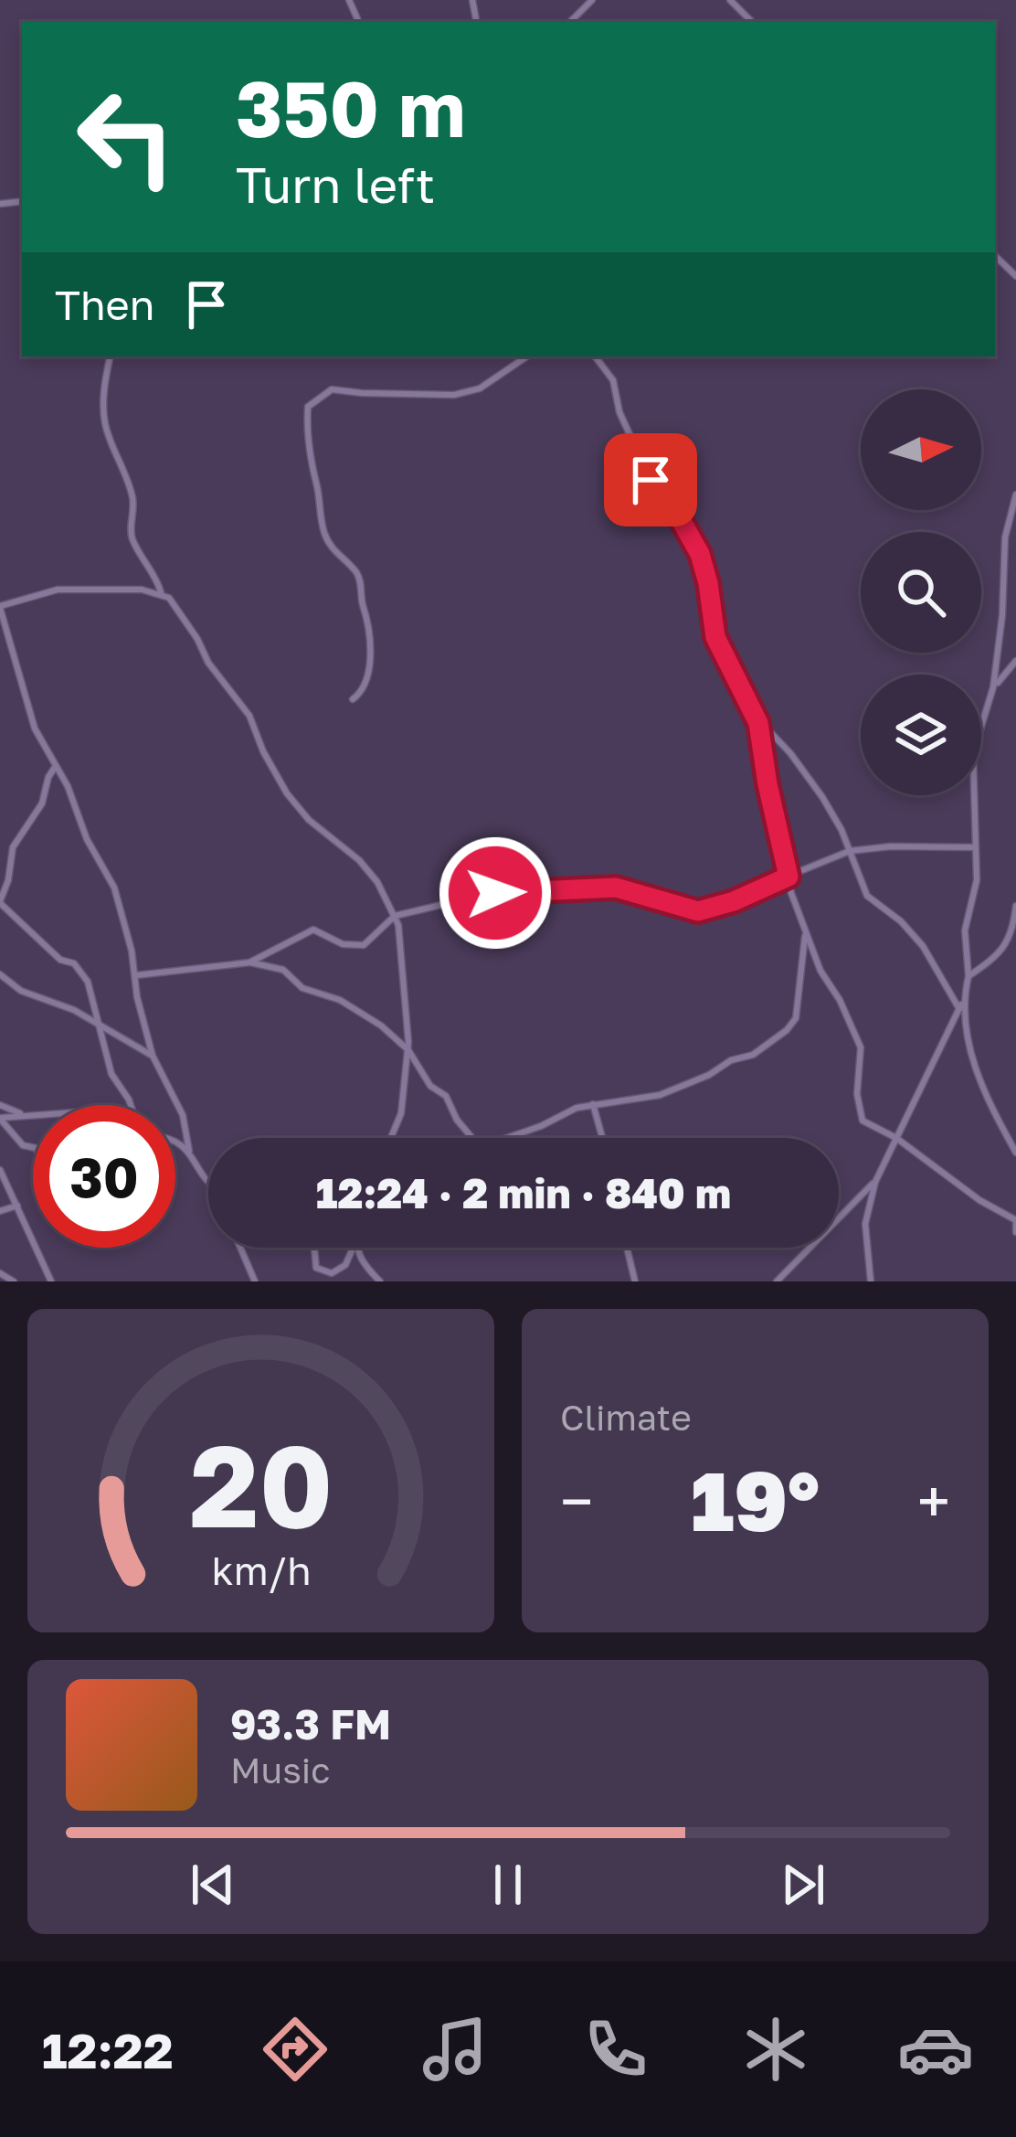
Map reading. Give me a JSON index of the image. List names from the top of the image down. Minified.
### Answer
{"north":"right","page":{"turn":["350 m","Turn left"],"then":"Then","limit":"30","trip":"12:24 · 2 min · 840 m","tile":"Climate","heat":["−","19°","+"],"song":["93.3 FM","Music"],"tabs":"12:22","gauge":["20","km/h"]}}
